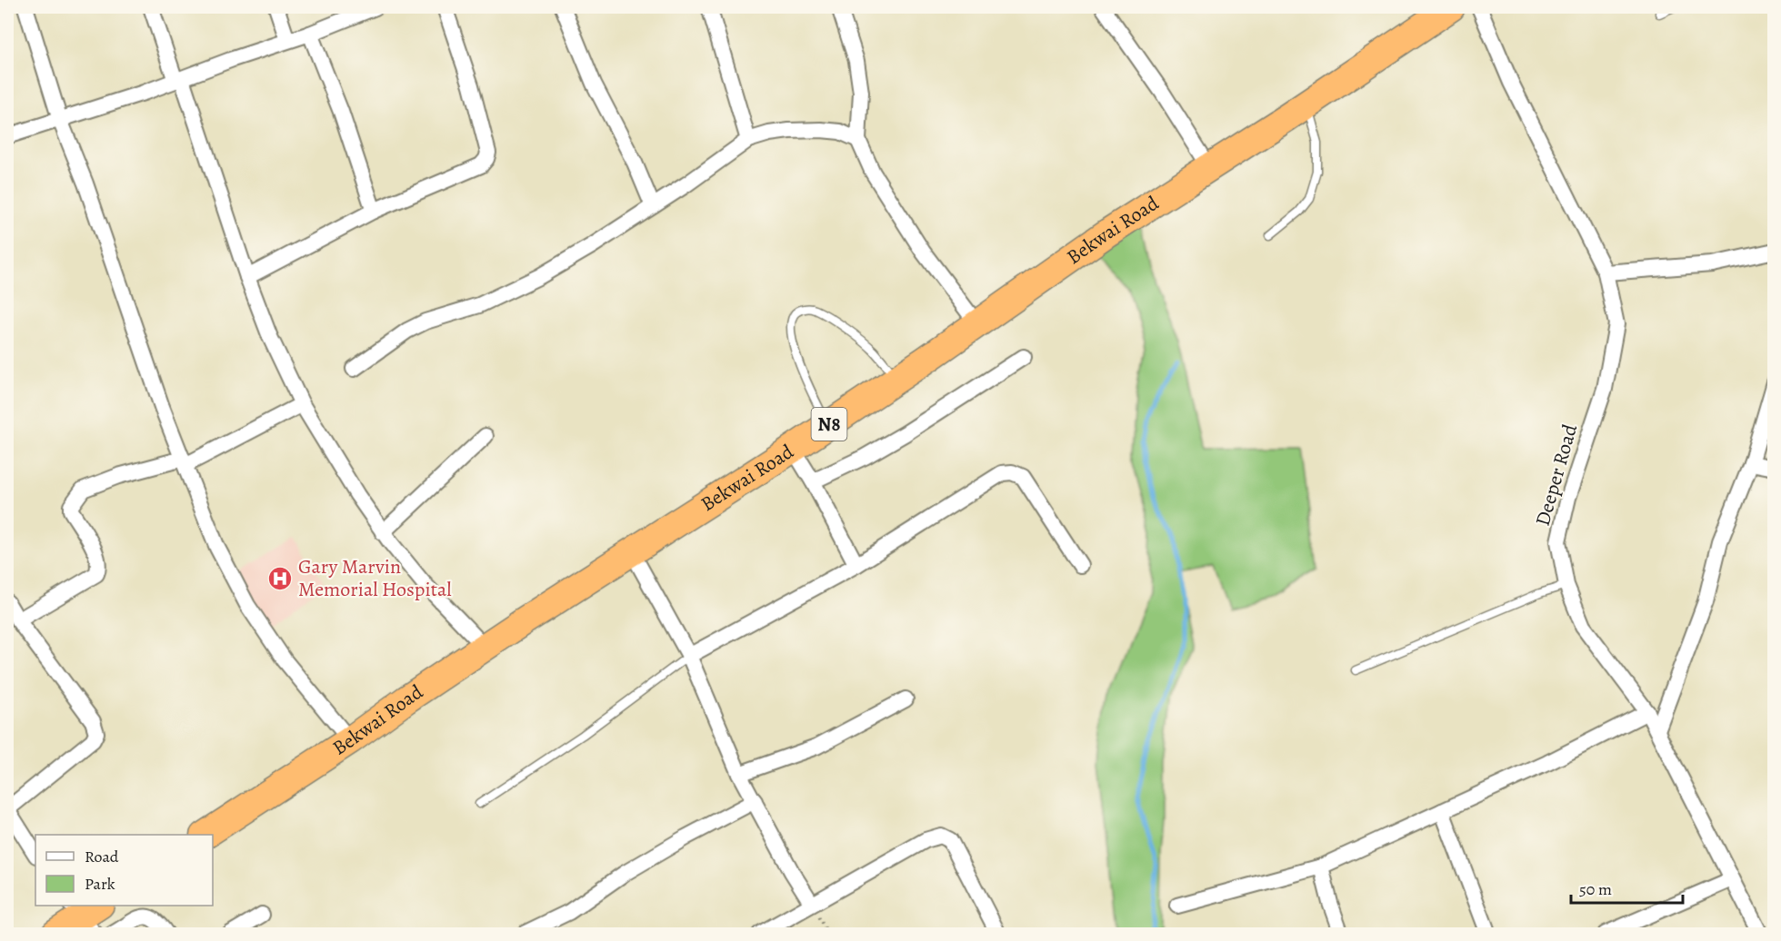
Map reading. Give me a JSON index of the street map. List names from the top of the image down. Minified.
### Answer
{"streets":{"highway":["Bekwai Road","N8"],"street":["Deeper Road"]},"places":{"hospital":["Gary Marvin Memorial Hospital"]},"legend":["Road","Park"],"scale_bar":"50 m"}
